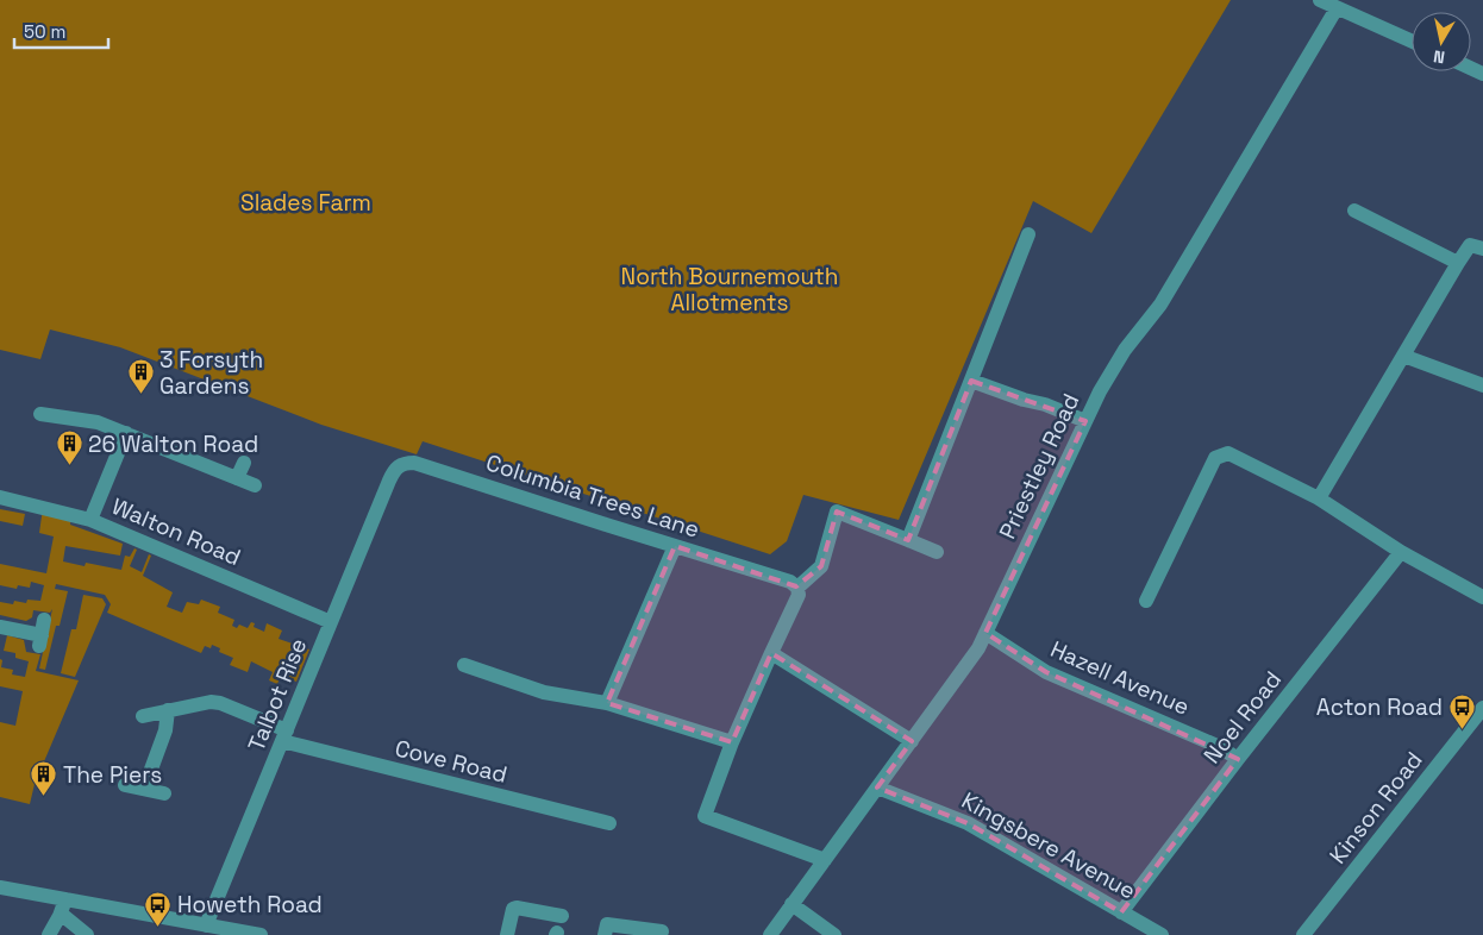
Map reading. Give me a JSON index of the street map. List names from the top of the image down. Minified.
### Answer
{"streets":{"street":["Priestley Road","Columbia Trees Lane","Walton Road","Hazell Avenue","Talbot Rise","Noel Road","Cove Road","Kinson Road","Kingsbere Avenue"]},"crossings":[["Priestley Road","Hazell Avenue"],["Priestley Road","Kingsbere Avenue"],["Columbia Trees Lane","Talbot Rise"],["Walton Road","Talbot Rise"],["Hazell Avenue","Noel Road"],["Talbot Rise","Cove Road"],["Noel Road","Kingsbere Avenue"]],"parks":["Slades Farm","North Bournemouth Allotments"],"places":{"building":["3 Forsyth Gardens","26 Walton Road","The Piers"],"bus stop":["Acton Road","Howeth Road"]},"scale_bar":"50 m","north":"bottom"}
